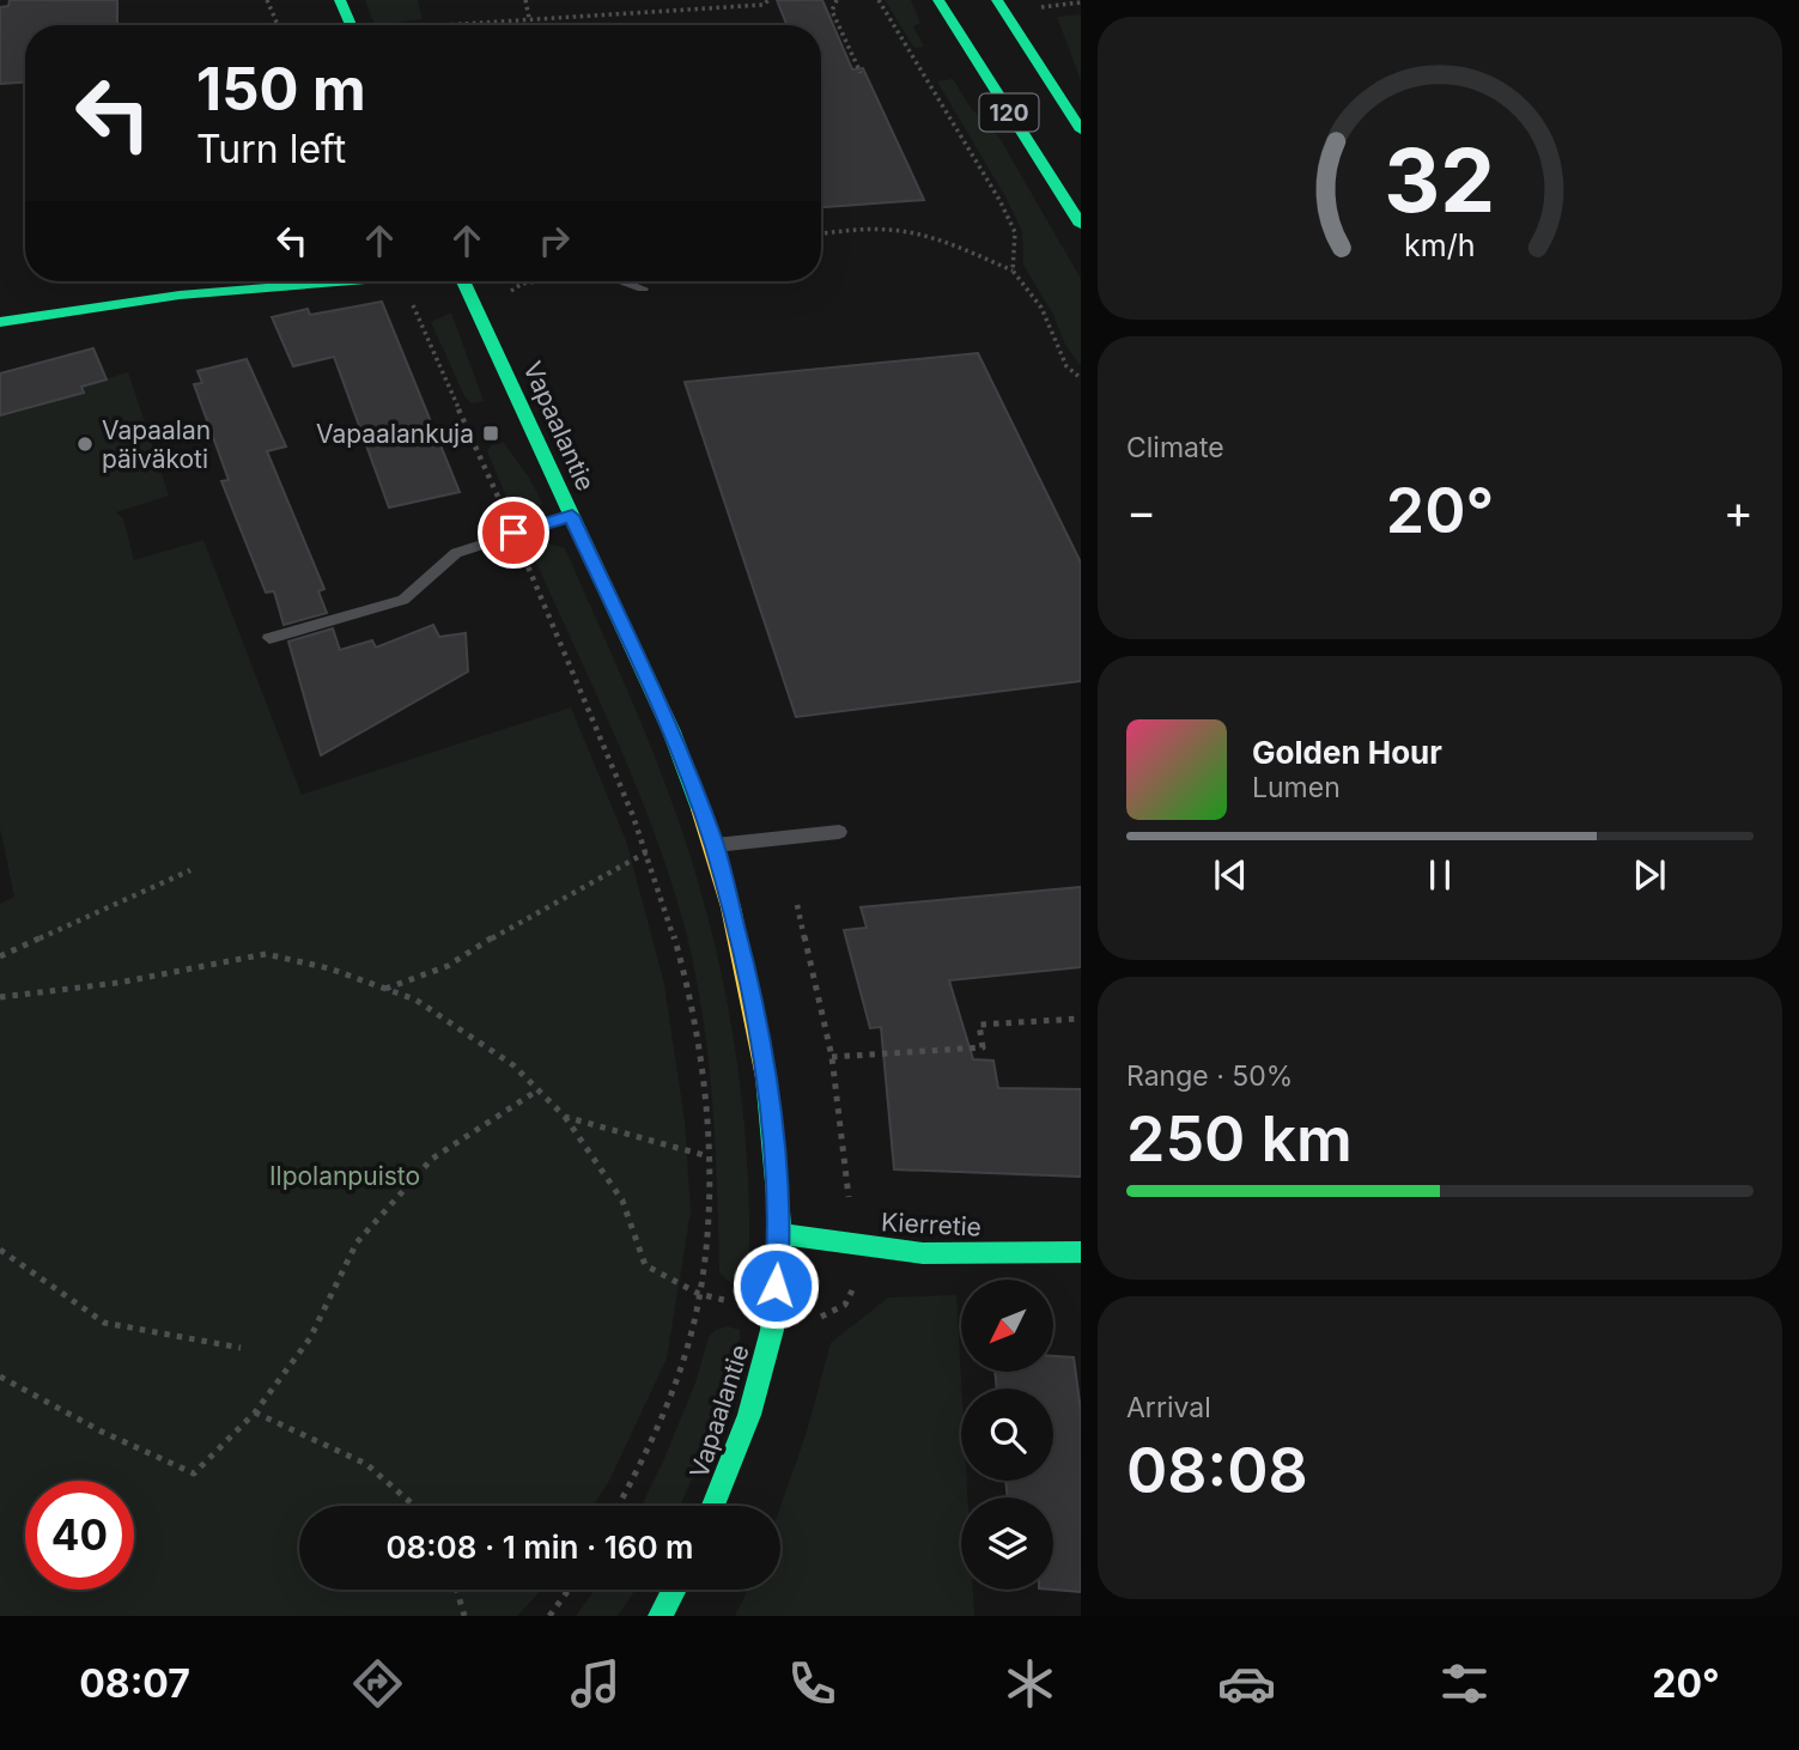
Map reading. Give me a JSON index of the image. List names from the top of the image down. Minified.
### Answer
{"streets":{"street":["120","Vapaalantie","Kierretie"]},"crossings":[["Vapaalantie","Kierretie"]],"parks":["Ilpolanpuisto"],"places":{"transit":["Vapaalankuja"],"other":["Vapaalan päiväkoti"]},"north":"bottom left","page":{"turn":["150 m","Turn left"],"tile":["Climate",["Range · 50%","250 km"],["Arrival","08:08"]],"heat":["−","20°","+"],"song":["Golden Hour","Lumen"],"limit":"40","trip":"08:08 · 1 min · 160 m","tabs":["08:07","20°"],"gauge":["32","km/h"]}}
